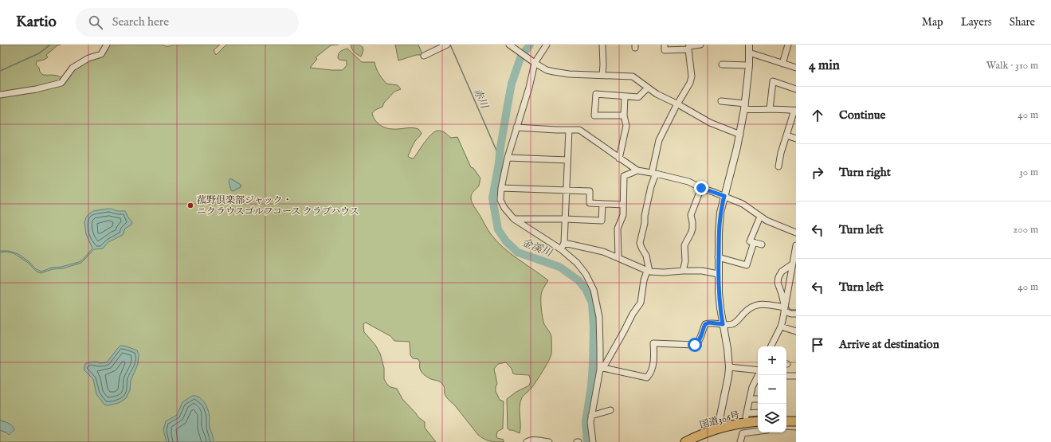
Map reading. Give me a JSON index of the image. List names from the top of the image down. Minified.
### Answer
{"streets":{"highway":["国道306号"]},"water":["赤川","金溪川"],"places":["菰野倶楽部ジャック・ ニクラウスゴルフコース クラブハウス"],"page":{"header":"Kartio","search":"Search here","nav":["Map","Layers","Share"],"heading":["4 min","Walk · 310 m"],"list":[["Continue","40 m"],["Turn right","30 m"],["Turn left","200 m"],["Turn left","40 m"],"Arrive at destination"],"map_buttons":["+","−"]}}
